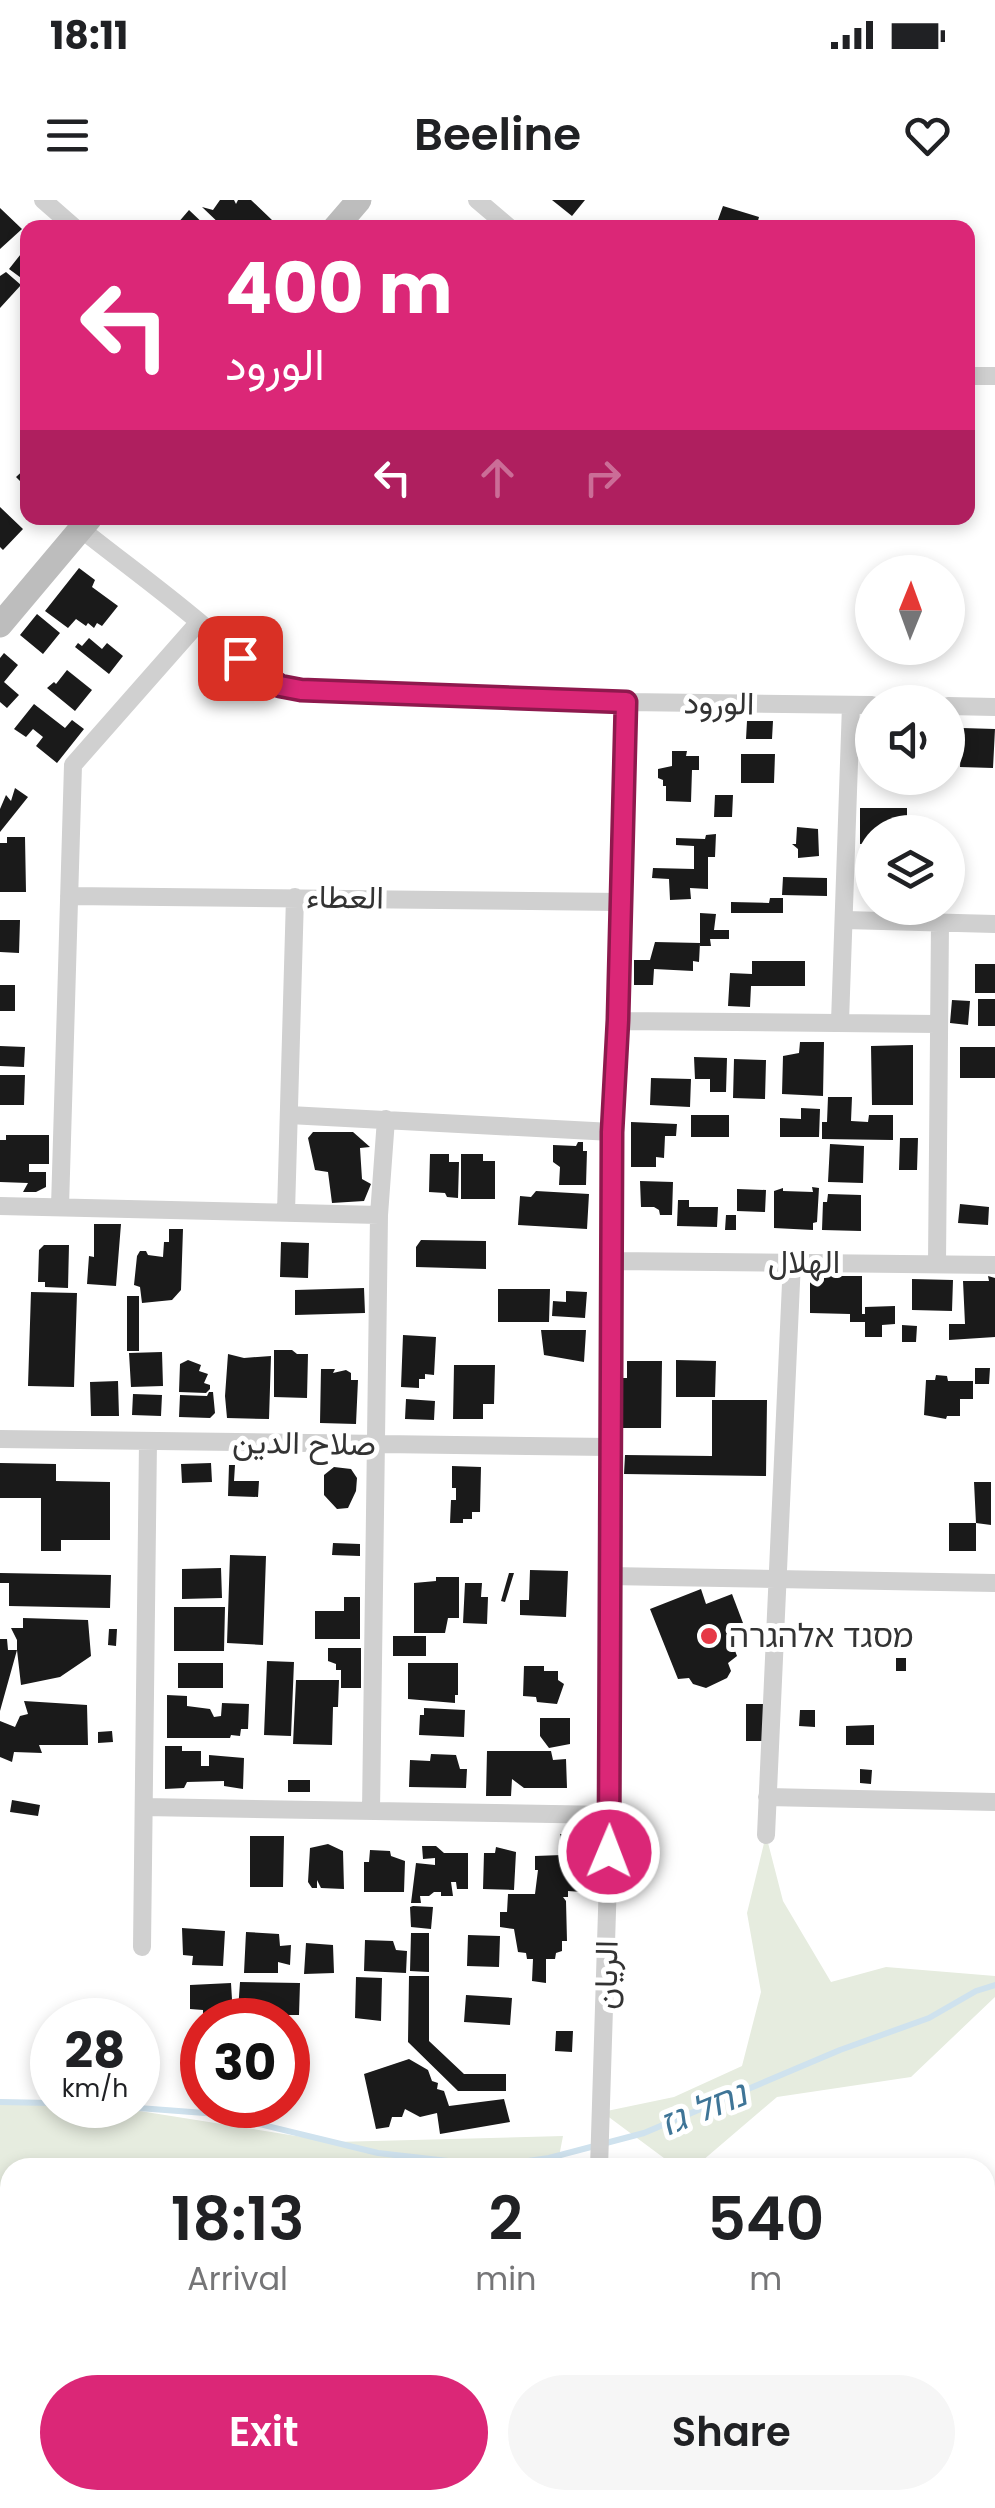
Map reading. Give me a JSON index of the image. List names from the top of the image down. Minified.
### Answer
{"streets":{"street":["الورود","العطاء","الهلال","صلاح الدين","الريان"]},"crossings":[["الورود","الريان"],["العطاء","الريان"],["الهلال","الريان"],["صلاح الدين","الريان"]],"water":["נחל גז"],"places":["מסגד אלהגרה"],"north":"top","page":{"status":"18:11","header":"Beeline","turn":["400 m","الورود"],"speed":"28 km/h","limit":"30","eta":["18:13","Arrival","2","min","540","m"],"buttons":["Exit","Share"]}}
